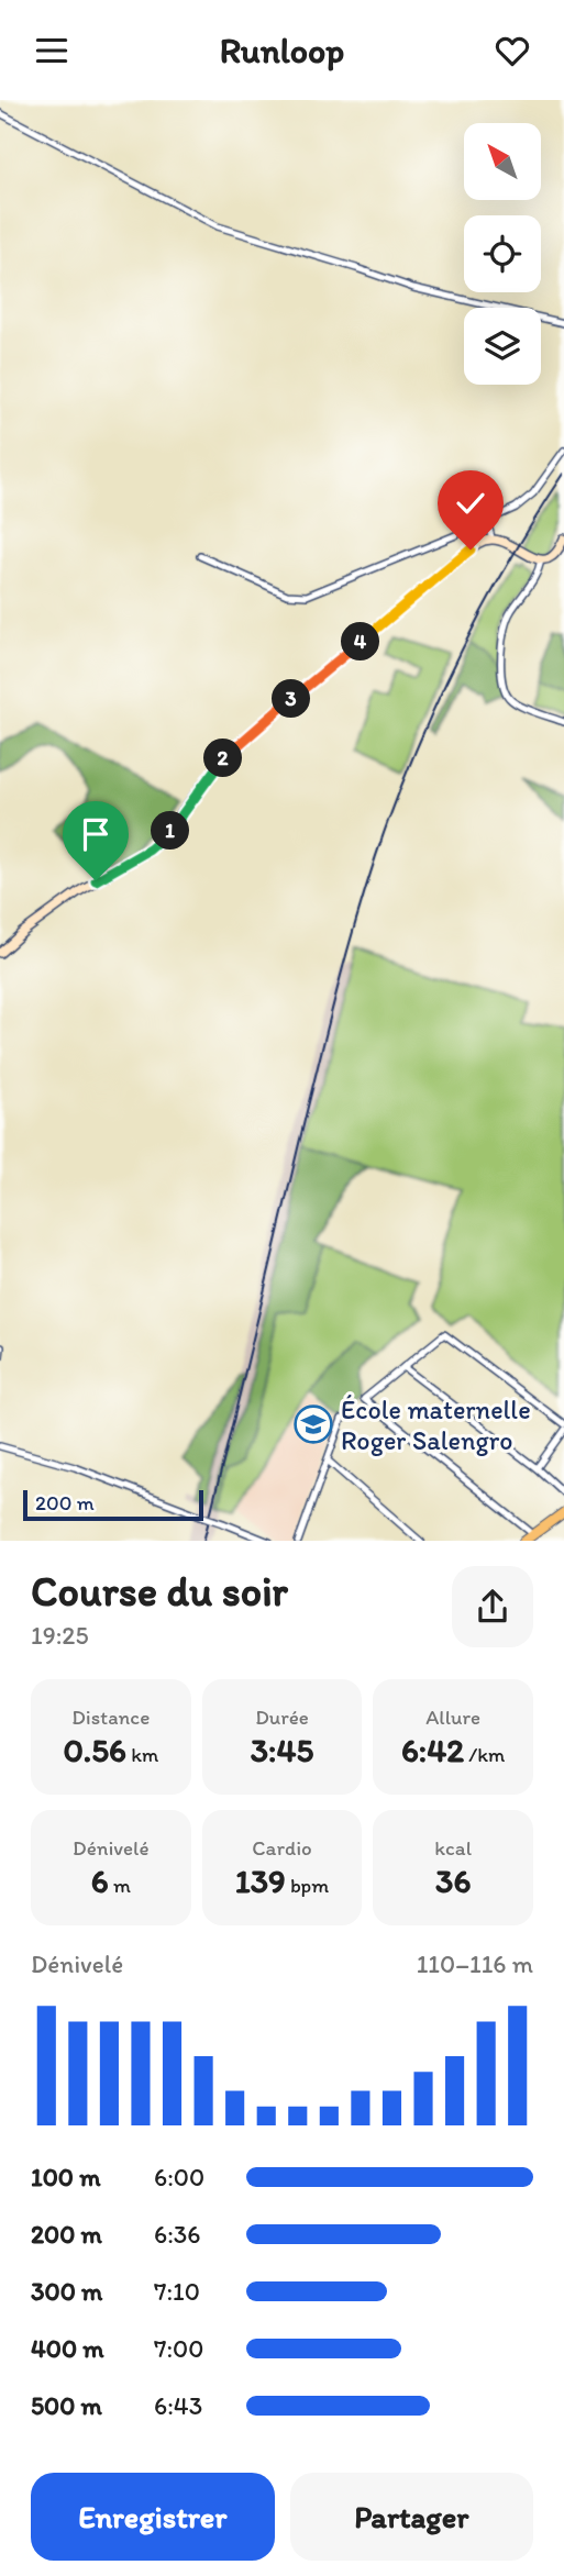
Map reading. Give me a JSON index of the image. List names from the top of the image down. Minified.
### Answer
{"places":{"school or university":["École maternelle Roger Salengro"]},"scale_bar":"200 m","north":"top left","page":{"header":"Runloop","pins":["4","3","2","1"],"scale":"200 m","heading":["Course du soir","19:25"],"stats":[["Distance","0.56 km"],["Durée","3:45"],["Allure","6:42 /km"],["Dénivelé","6 m"],["Cardio","139 bpm"],["kcal","36"]],"chart":["Dénivelé","110–116 m"],"list":[{"name":"100 m","note":"6:00"},{"name":"200 m","note":"6:36"},{"name":"300 m","note":"7:10"},{"name":"400 m","note":"7:00"},{"name":"500 m","note":"6:43"}],"buttons":["Enregistrer","Partager"]}}
